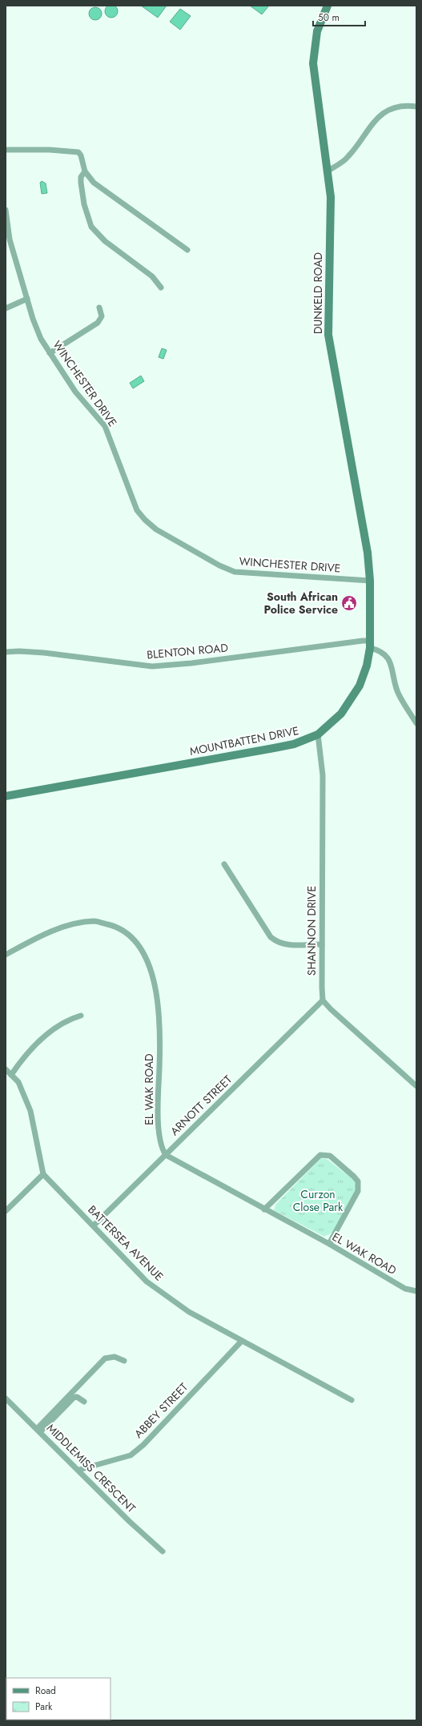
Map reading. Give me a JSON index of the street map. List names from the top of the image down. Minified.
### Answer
{"streets":{"main road":["DUNKELD ROAD","MOUNTBATTEN DRIVE"],"street":["WINCHESTER DRIVE","BLENTON ROAD","SHANNON DRIVE","EL WAK ROAD","ARNOTT STREET","BATTERSEA AVENUE","ABBEY STREET","MIDDLEMISS CRESCENT"]},"crossings":[["DUNKELD ROAD","WINCHESTER DRIVE"],["DUNKELD ROAD","MOUNTBATTEN DRIVE"],["WINCHESTER DRIVE","MOUNTBATTEN DRIVE"],["BLENTON ROAD","MOUNTBATTEN DRIVE"],["MOUNTBATTEN DRIVE","SHANNON DRIVE"],["SHANNON DRIVE","ARNOTT STREET"],["EL WAK ROAD","ARNOTT STREET"],["ARNOTT STREET","BATTERSEA AVENUE"],["BATTERSEA AVENUE","ABBEY STREET"],["ABBEY STREET","MIDDLEMISS CRESCENT"]],"parks":["Curzon Close Park"],"places":{"public building":["South African Police Service"]},"legend":["Road","Park"],"scale_bar":"50 m"}
